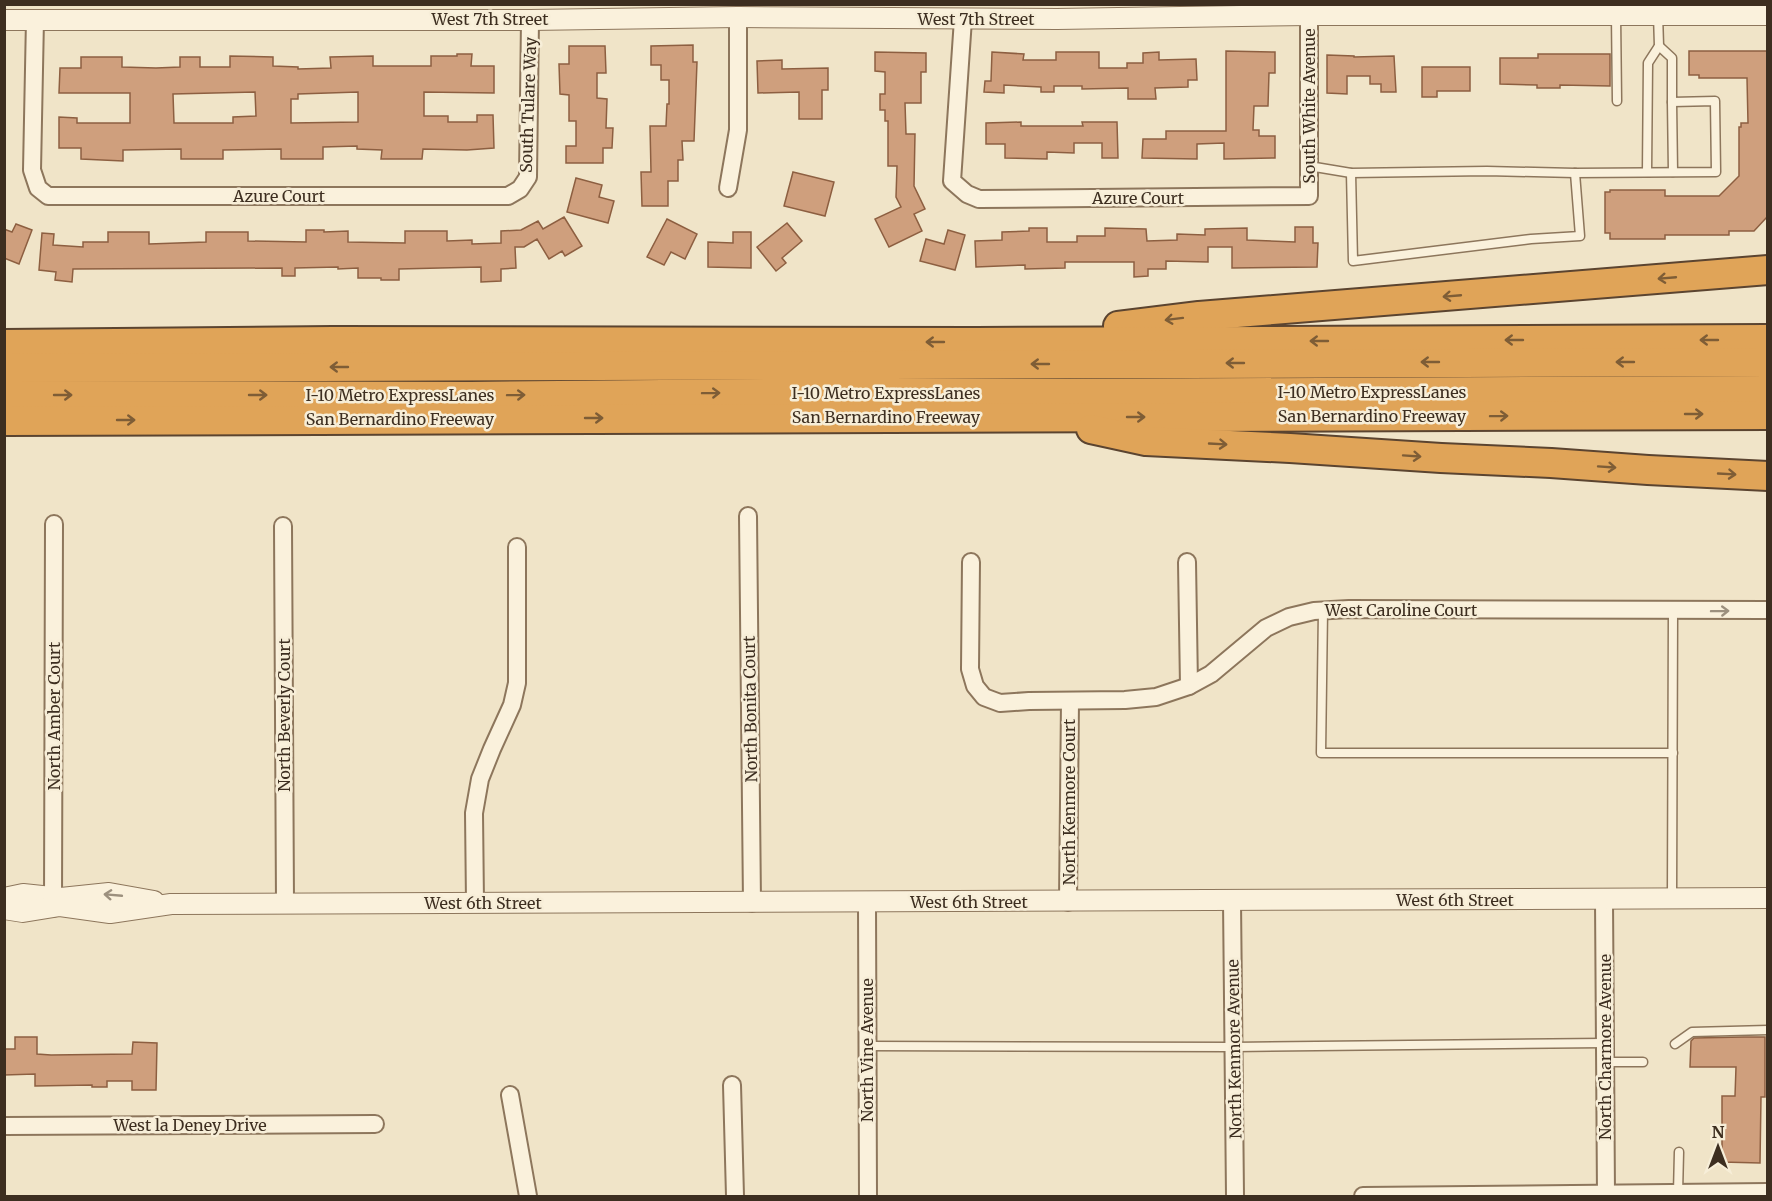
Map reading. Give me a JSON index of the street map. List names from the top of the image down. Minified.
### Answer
{"streets":{"highway":["I-10 Metro ExpressLanes","San Bernardino Freeway"],"street":["West 7th Street","South Tulare Way","South White Avenue","Azure Court","West Caroline Court","North Bonita Court","North Beverly Court","North Amber Court","North Kenmore Court","West 6th Street","North Charmore Avenue","North Kenmore Avenue","North Vine Avenue","West la Deney Drive"]},"crossings":[["West 7th Street","South Tulare Way"],["West 7th Street","South White Avenue"],["West 7th Street","Azure Court"],["South Tulare Way","Azure Court"],["South White Avenue","Azure Court"],["West Caroline Court","North Kenmore Court"],["North Bonita Court","West 6th Street"],["North Beverly Court","West 6th Street"],["North Amber Court","West 6th Street"],["North Kenmore Court","West 6th Street"],["West 6th Street","North Charmore Avenue"],["West 6th Street","North Kenmore Avenue"],["West 6th Street","North Vine Avenue"]],"north":"top"}
